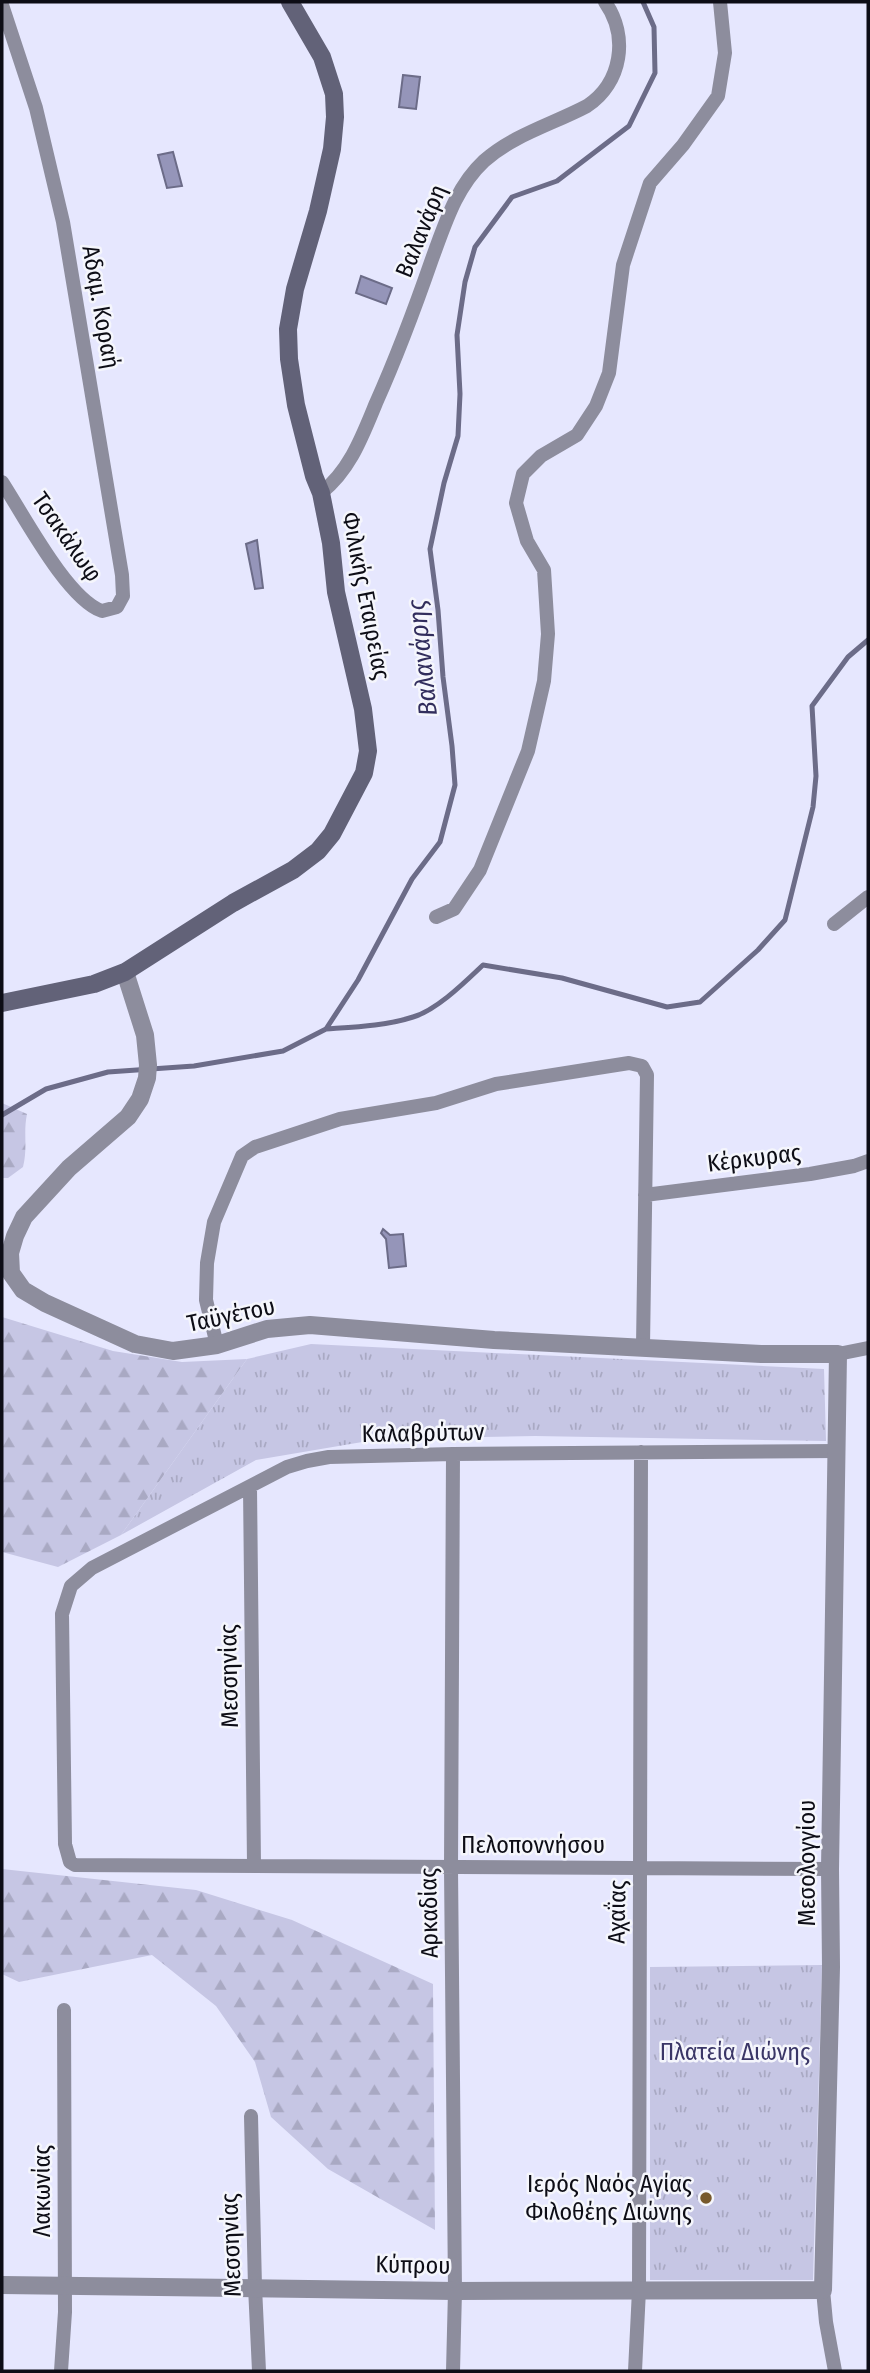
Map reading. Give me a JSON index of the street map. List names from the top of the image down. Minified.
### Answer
{"streets":{"main road":["Φιλικής Εταιρείας"],"street":["Βαλανάρη","Αδαμ. Κοραή","Τσακάλωφ","Κέρκυρας","Ταϋγέτου","Καλαβρύτων","Μεσσηνίας","Πελοποννήσου","Μεσολογγίου","Αχαΐας","Αρκαδίας","Λακωνίας","Κύπρου"]},"crossings":[["Βαλανάρη","Φιλικής Εταιρείας"],["Αδαμ. Κοραή","Τσακάλωφ"],["Φιλικής Εταιρείας","Ταϋγέτου"],["Ταϋγέτου","Μεσολογγίου"],["Καλαβρύτων","Μεσσηνίας"],["Καλαβρύτων","Πελοποννήσου"],["Καλαβρύτων","Μεσολογγίου"],["Καλαβρύτων","Αχαΐας"],["Καλαβρύτων","Αρκαδίας"],["Μεσσηνίας","Πελοποννήσου"],["Μεσσηνίας","Κύπρου"],["Πελοποννήσου","Μεσολογγίου"],["Πελοποννήσου","Αχαΐας"],["Πελοποννήσου","Αρκαδίας"],["Μεσολογγίου","Κύπρου"],["Αχαΐας","Κύπρου"],["Αρκαδίας","Κύπρου"],["Λακωνίας","Κύπρου"]],"water":["Βαλανάρης"],"parks":["Πλατεία Διώνης"],"places":["Ιερός Ναός Αγίας Φιλοθέης Διώνης"]}
